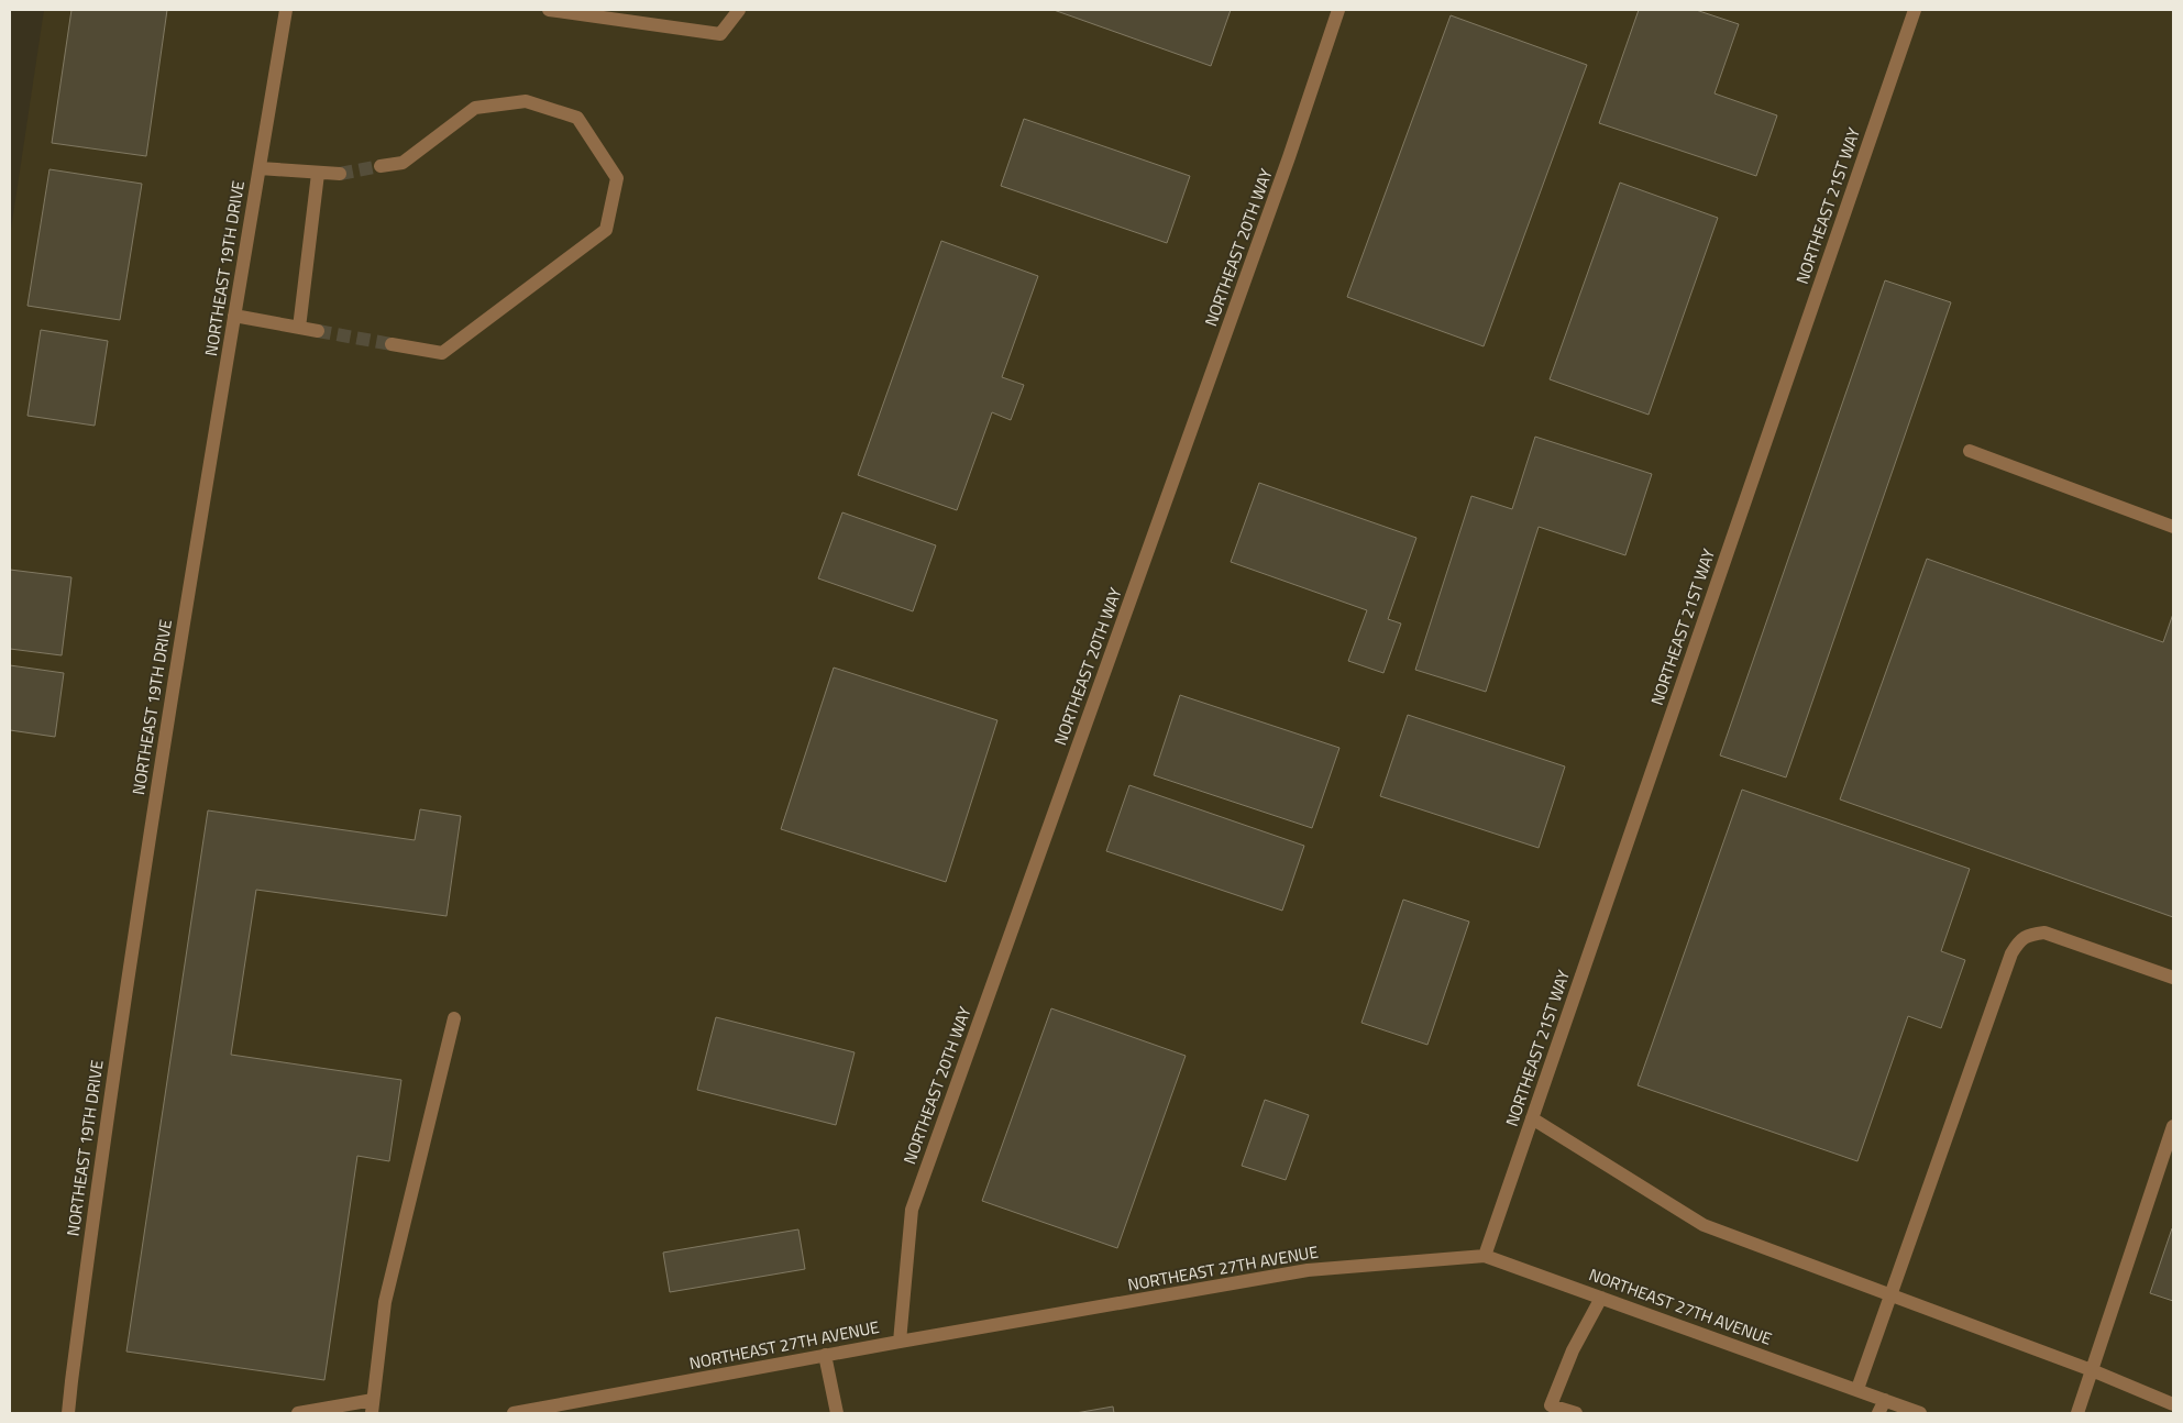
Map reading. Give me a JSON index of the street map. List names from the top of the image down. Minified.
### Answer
{"streets":{"street":["NORTHEAST 21ST WAY","NORTHEAST 20TH WAY","NORTHEAST 19TH DRIVE","NORTHEAST 27TH AVENUE"]},"crossings":[["NORTHEAST 21ST WAY","NORTHEAST 27TH AVENUE"],["NORTHEAST 20TH WAY","NORTHEAST 27TH AVENUE"]]}
